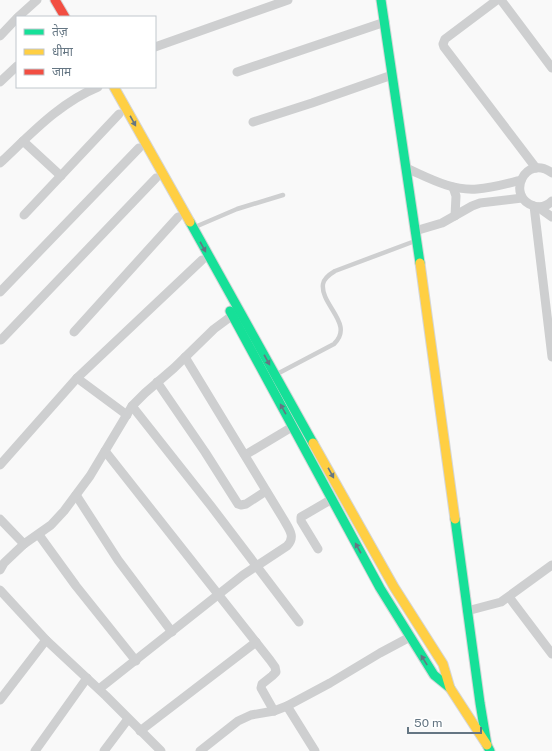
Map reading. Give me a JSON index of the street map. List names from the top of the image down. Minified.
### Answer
{"legend":["तेज़","धीमा","जाम"],"scale_bar":"50 m"}
